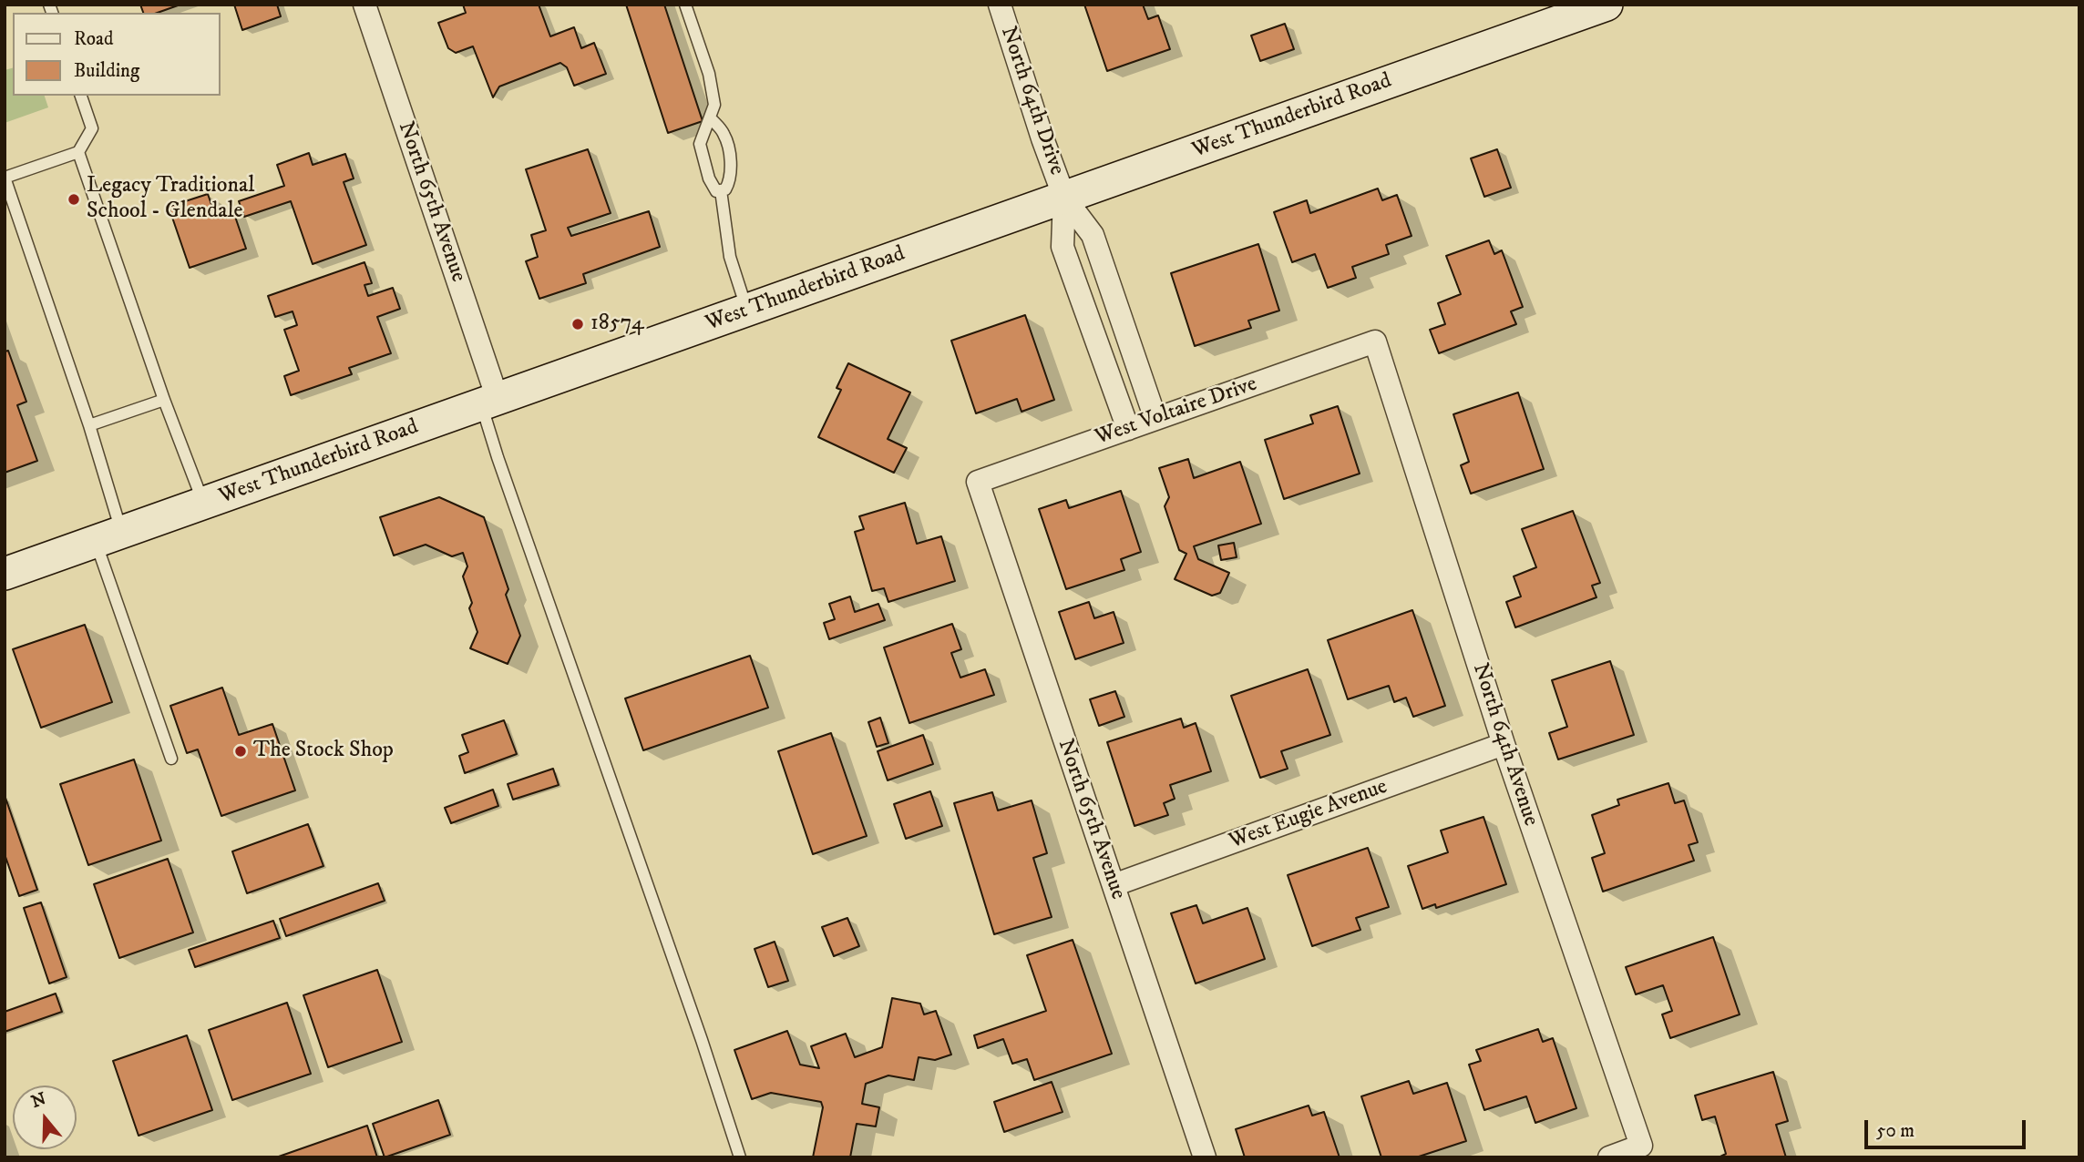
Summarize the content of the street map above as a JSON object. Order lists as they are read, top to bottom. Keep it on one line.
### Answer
{"streets":{"main road":["West Thunderbird Road"],"street":["North 64th Drive","North 65th Avenue","West Voltaire Drive","North 64th Avenue","West Eugie Avenue"]},"crossings":[["North 64th Drive","West Thunderbird Road"],["North 64th Drive","West Voltaire Drive"],["West Thunderbird Road","North 65th Avenue"],["North 65th Avenue","West Voltaire Drive"],["North 65th Avenue","West Eugie Avenue"],["West Voltaire Drive","North 64th Avenue"],["North 64th Avenue","West Eugie Avenue"]],"places":["Legacy Traditional School - Glendale","18574","The Stock Shop"],"legend":["Road","Building"],"scale_bar":"50 m","north":"top"}
